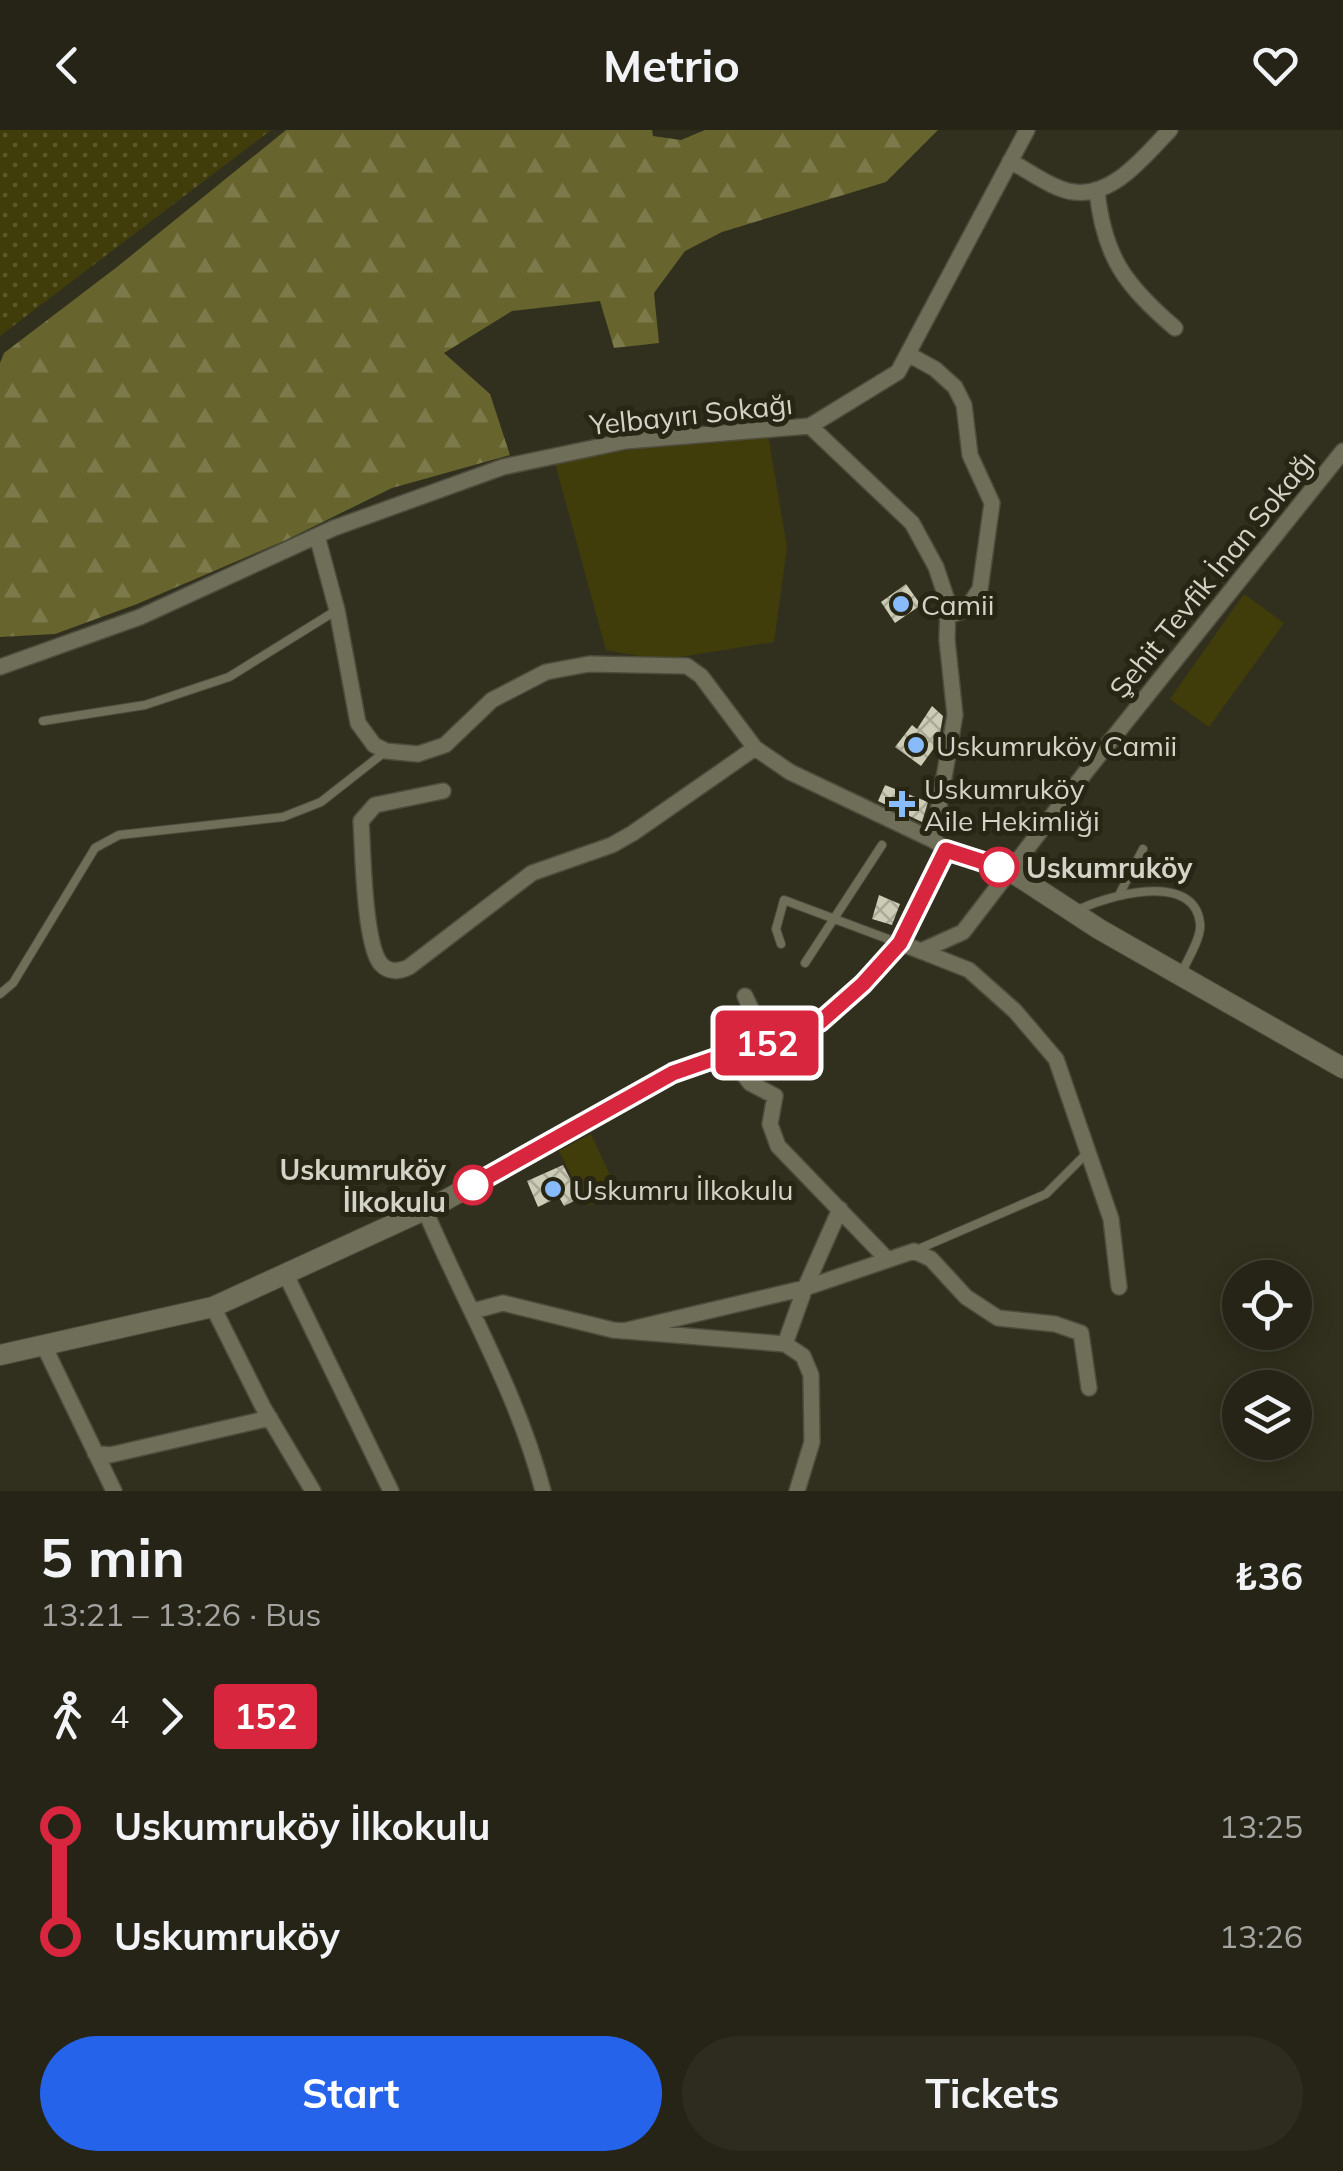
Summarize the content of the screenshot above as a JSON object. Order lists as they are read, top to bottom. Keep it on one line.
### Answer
{"streets":{"street":["Yelbayırı Sokağı","Şehit Tevfik İnan Sokağı"]},"places":{"other":["Camii","Uskumruköy Camii","Uskumruköy","Uskumruköy İlkokulu","Uskumru İlkokulu"],"health":["Uskumruköy Aile Hekimliği"]},"lines":["bus line 152"],"page":{"header":"Metrio","on_map":"152","heading":["5 min","13:21 – 13:26 · Bus","₺36"],"legs":["4","152"],"list":[{"name":"Uskumruköy İlkokulu","value":"13:25"},{"name":"Uskumruköy","value":"13:26"}],"buttons":["Start","Tickets"]}}
